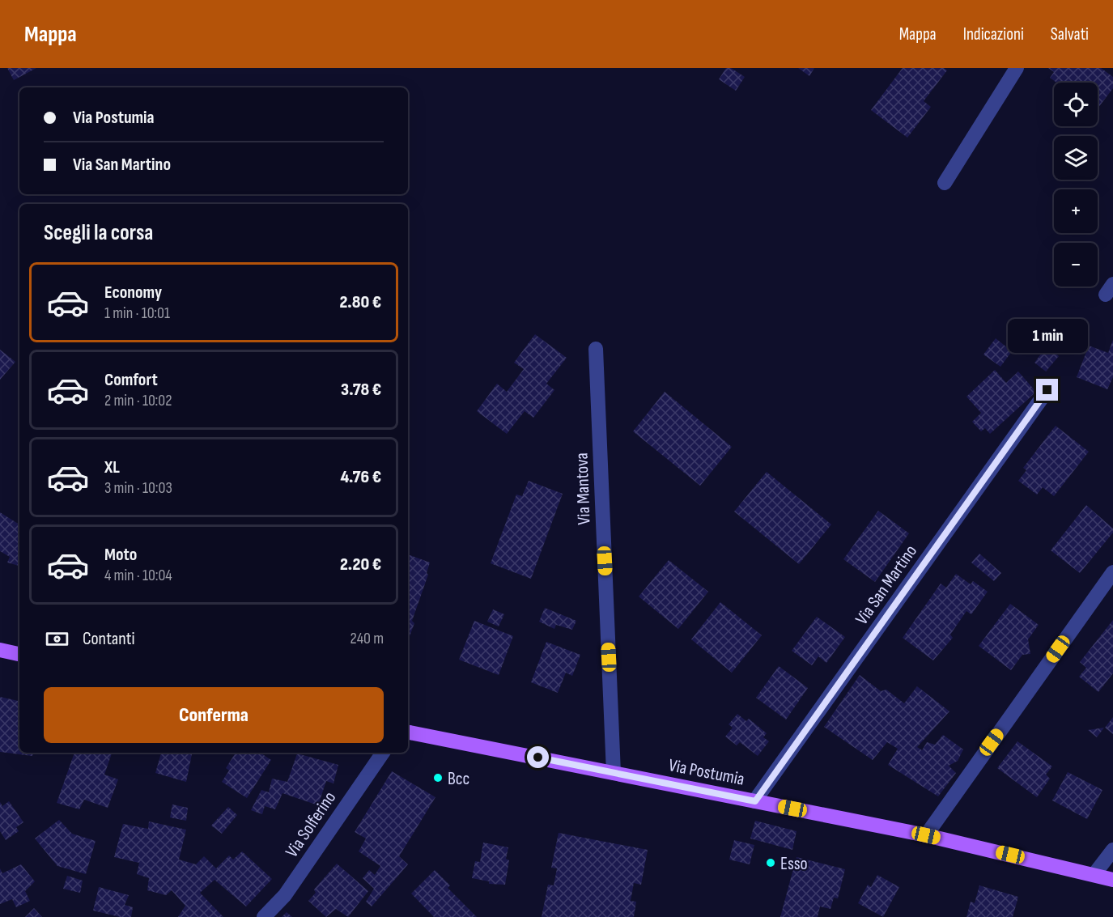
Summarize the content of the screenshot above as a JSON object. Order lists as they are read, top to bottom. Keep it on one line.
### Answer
{"streets":{"main road":["Via Postumia"],"street":["Via Mantova","Via San Martino","Via Solferino"]},"crossings":[["Via Mantova","Via Postumia"],["Via San Martino","Via Postumia"]],"places":["Bcc","Esso"],"page":{"header":"Mappa","nav":["Mappa","Indicazioni","Salvati"],"map_buttons":["+","−"],"banner":["Via Postumia","Via San Martino"],"heading":"Scegli la corsa","list":[{"name":"Economy","note":"1 min · 10:01","value":"2.80 €"},{"name":"Comfort","note":"2 min · 10:02","value":"3.78 €"},{"name":"XL","note":"3 min · 10:03","value":"4.76 €"},{"name":"Moto","note":"4 min · 10:04","value":"2.20 €"}],"bubble":"1 min","pay":["Contanti","240 m"],"buttons":"Conferma"}}
